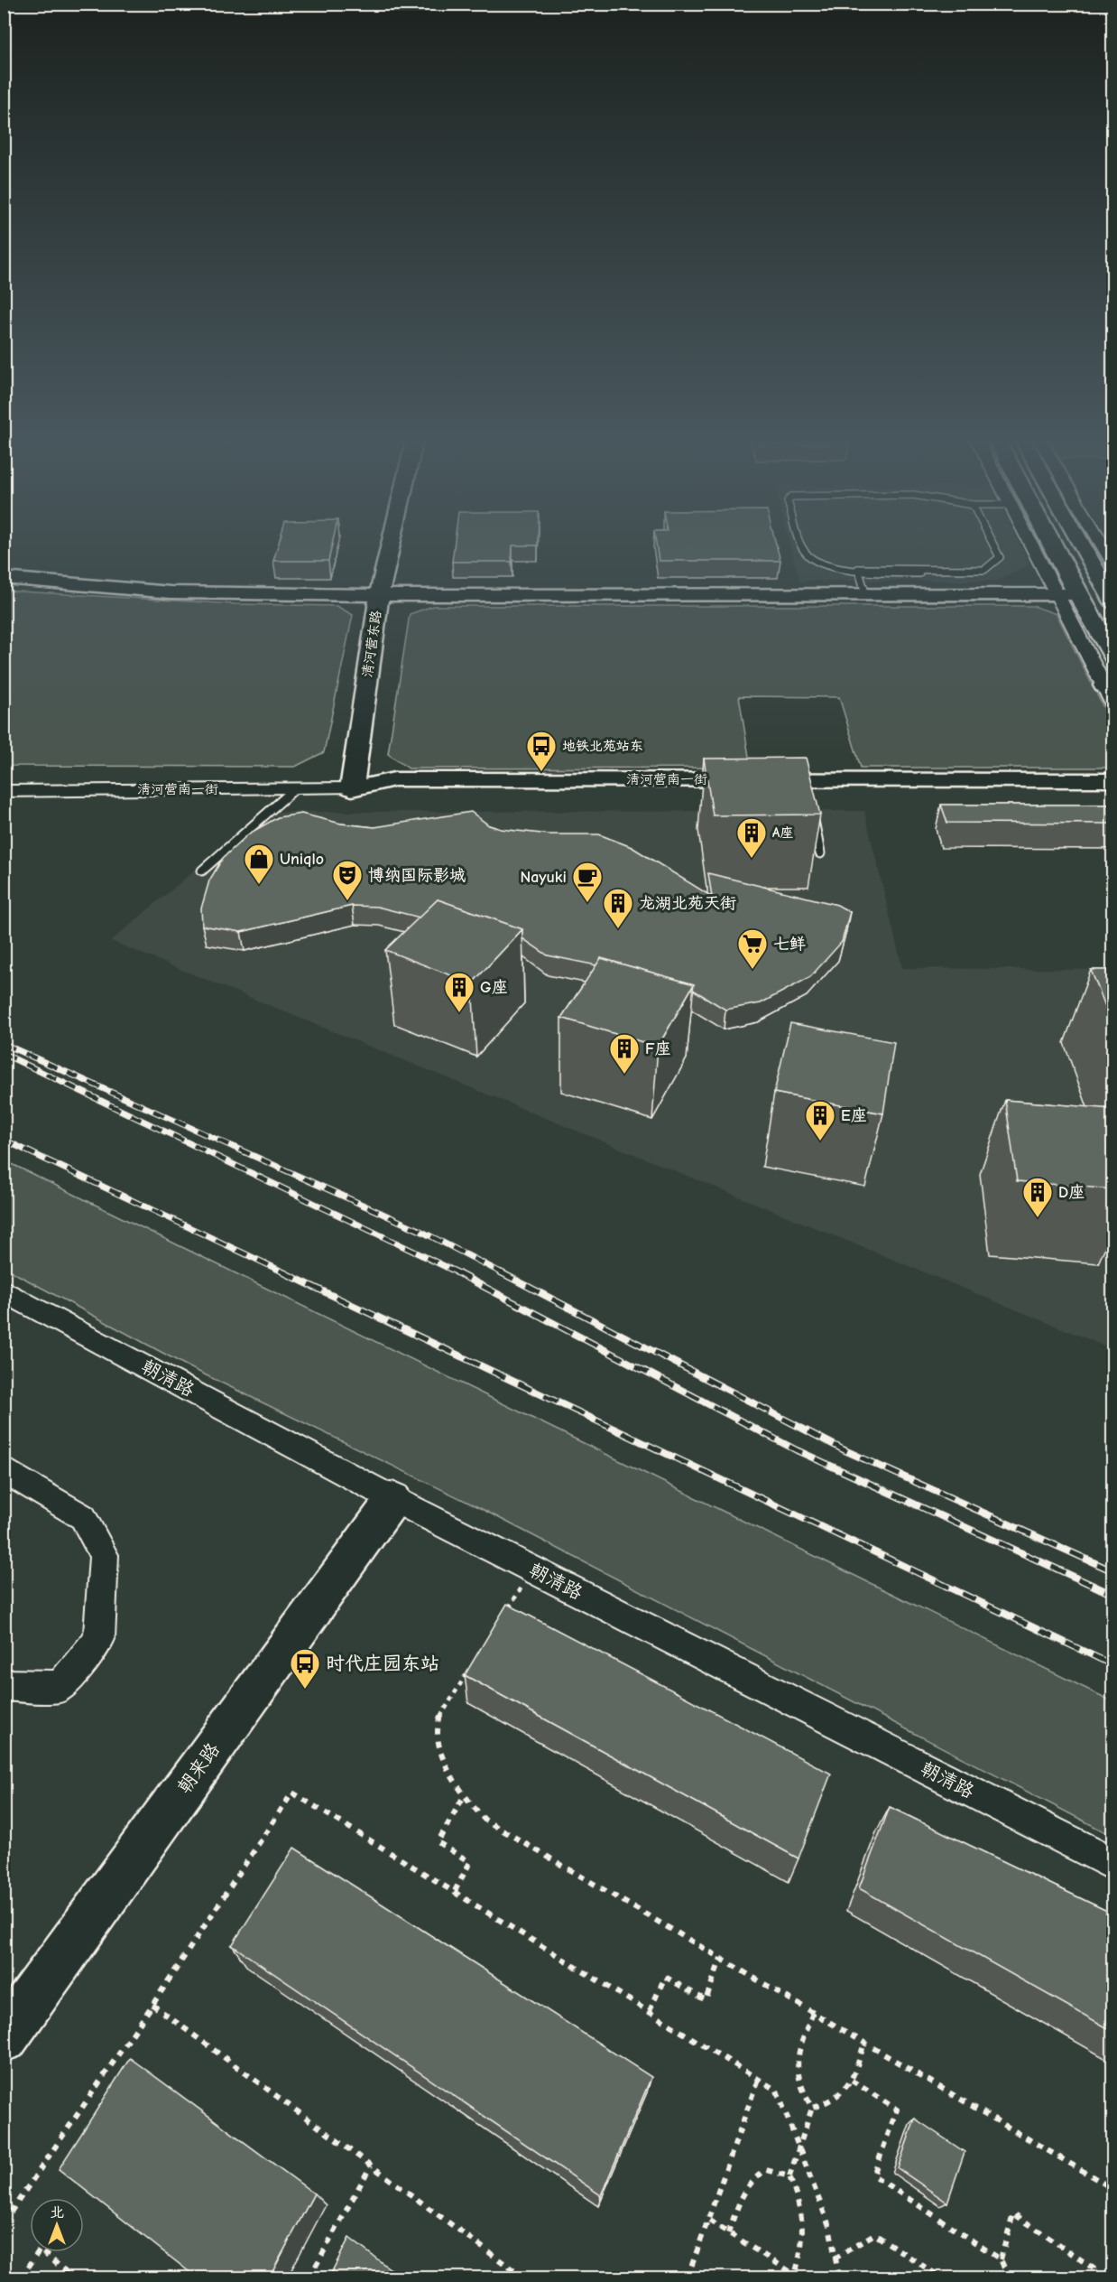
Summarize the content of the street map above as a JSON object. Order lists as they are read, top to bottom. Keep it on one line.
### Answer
{"streets":{"street":["清河营东路","清河营南一街","朝清路","朝来路"]},"crossings":[["清河营东路","清河营南一街"],["朝清路","朝来路"]],"places":{"bus stop":["地铁北苑站东","时代庄园东站"],"building":["A座","龙湖北苑天街","G座","F座","E座","D座"],"shop":["Uniqlo"],"theatre":["博纳国际影城"],"cafe":["Nayuki"],"supermarket":["七鲜"]},"north":"top"}
